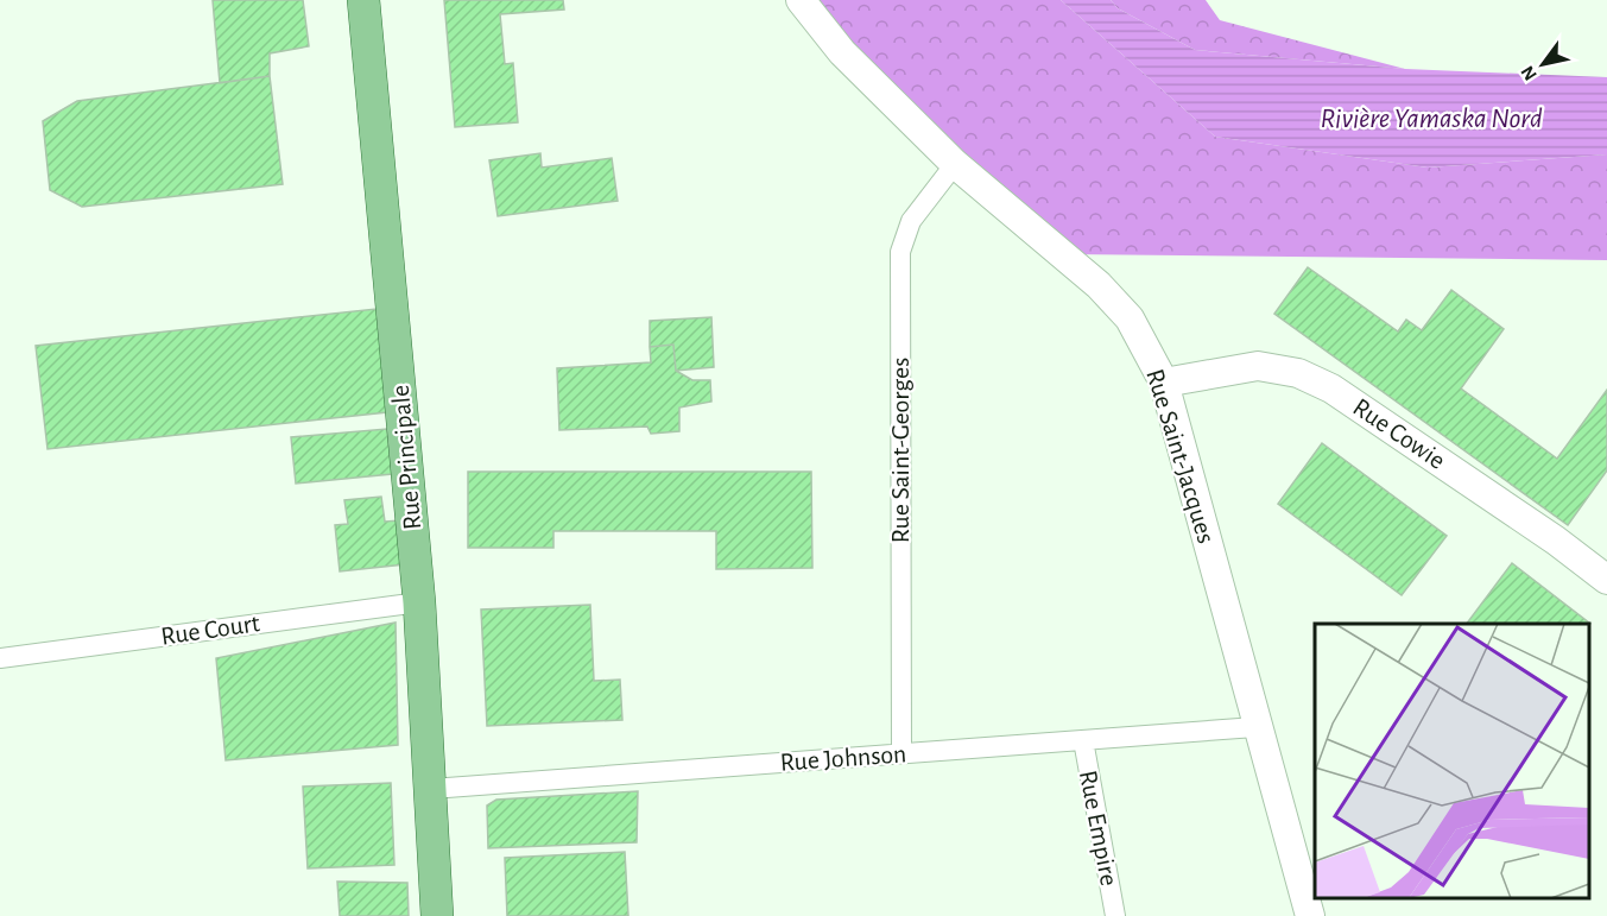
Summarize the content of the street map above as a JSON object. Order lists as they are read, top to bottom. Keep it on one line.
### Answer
{"streets":{"main road":["Rue Cowie","Rue Saint-Jacques","Rue Principale"],"street":["Rue Saint-Georges","Rue Court","Rue Johnson","Rue Empire"]},"crossings":[["Rue Cowie","Rue Saint-Jacques"],["Rue Saint-Georges","Rue Saint-Jacques"],["Rue Saint-Georges","Rue Johnson"],["Rue Saint-Jacques","Rue Johnson"],["Rue Principale","Rue Court"],["Rue Principale","Rue Johnson"],["Rue Johnson","Rue Empire"]],"water":["Rivière Yamaska Nord"],"north":"bottom left"}
